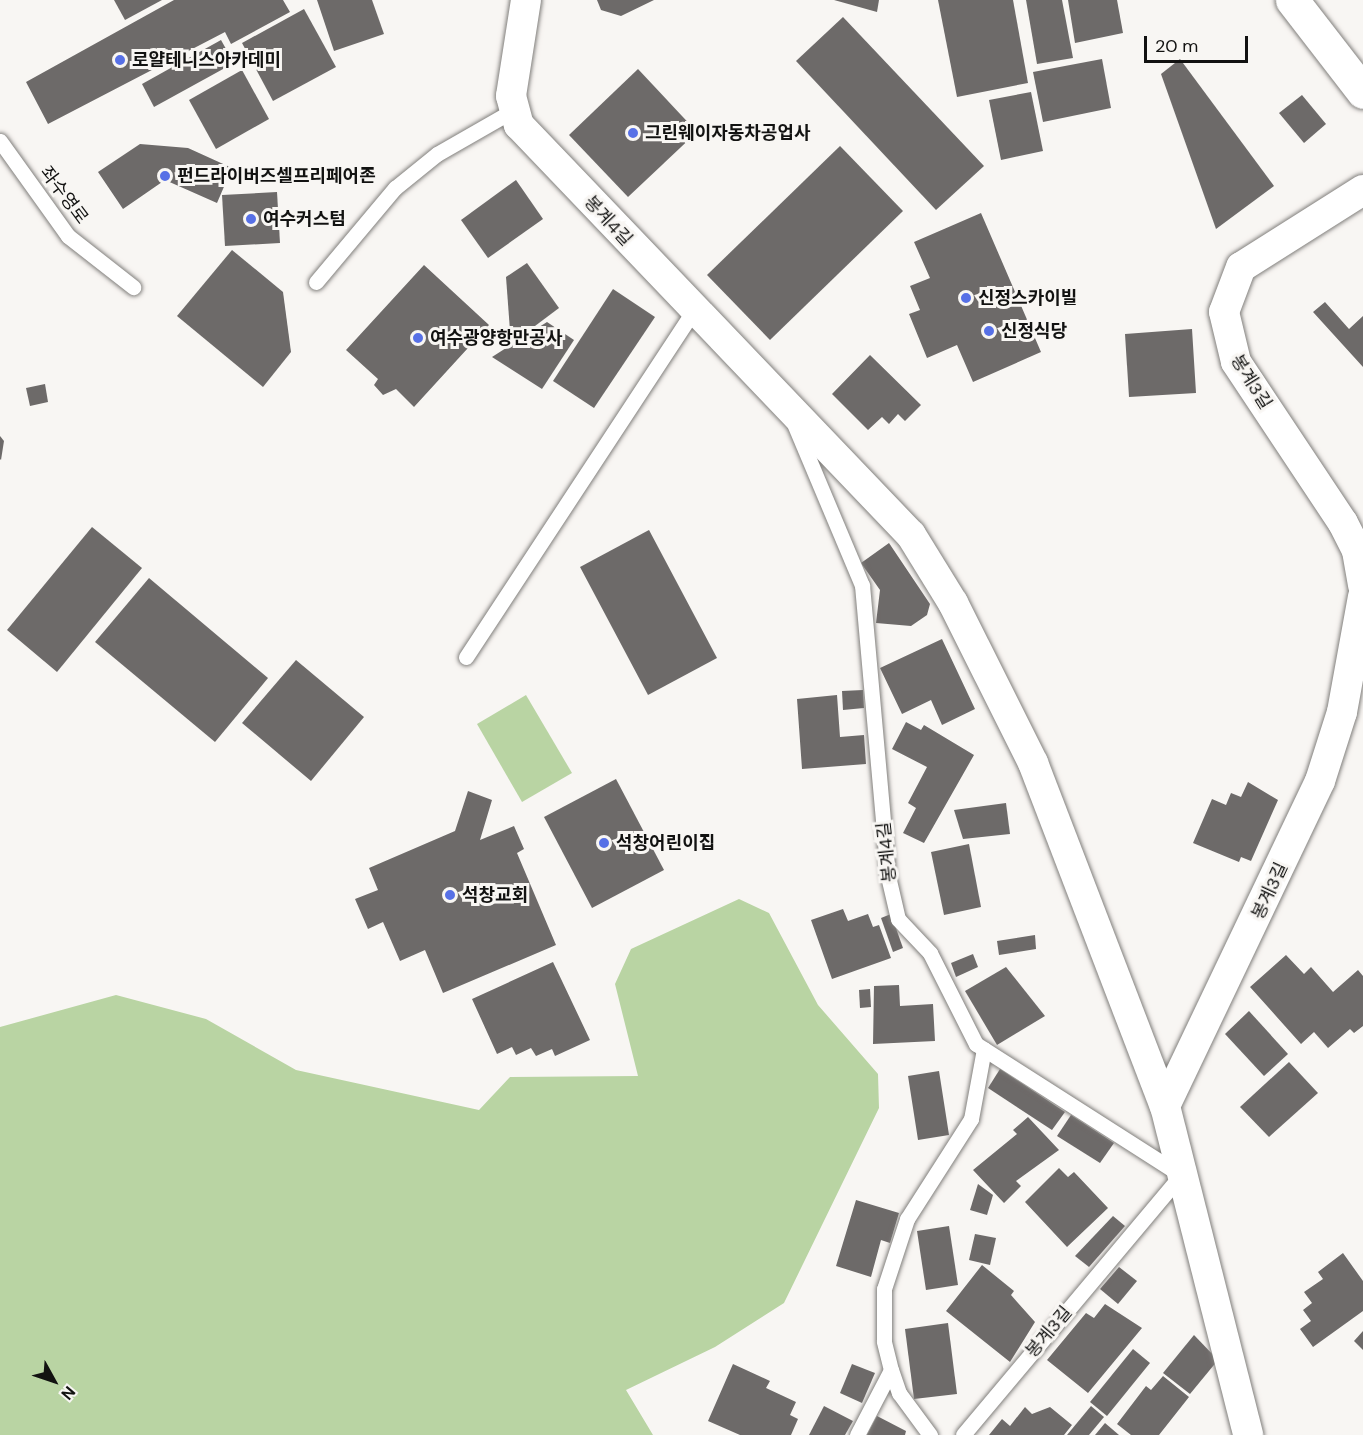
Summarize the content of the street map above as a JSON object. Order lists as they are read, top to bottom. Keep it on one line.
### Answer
{"streets":{"street":["봉계4길","봉계3길"],"lane":["좌수영로"]},"crossings":[["봉계4길","봉계3길"]],"places":["로얄테니스아카데미","그린웨이자동차공업사","펀드라이버즈셀프리페어존","여수커스텀","신정스카이빌","신정식당","여수광양항만공사","석창어린이집","석창교회"],"scale_bar":"20 m","north":"bottom right"}
